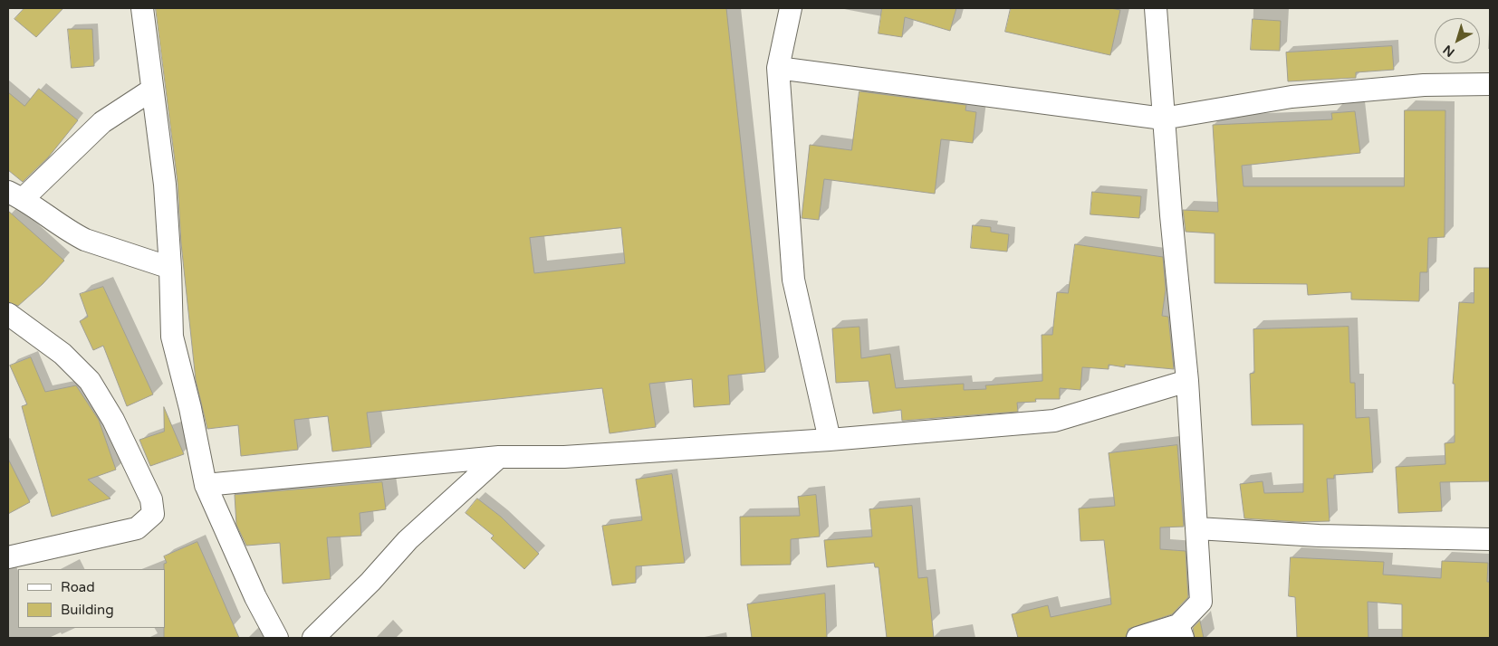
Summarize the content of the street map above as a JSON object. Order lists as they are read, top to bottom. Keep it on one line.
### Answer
{"legend":["Road","Building"],"north":"bottom left"}
